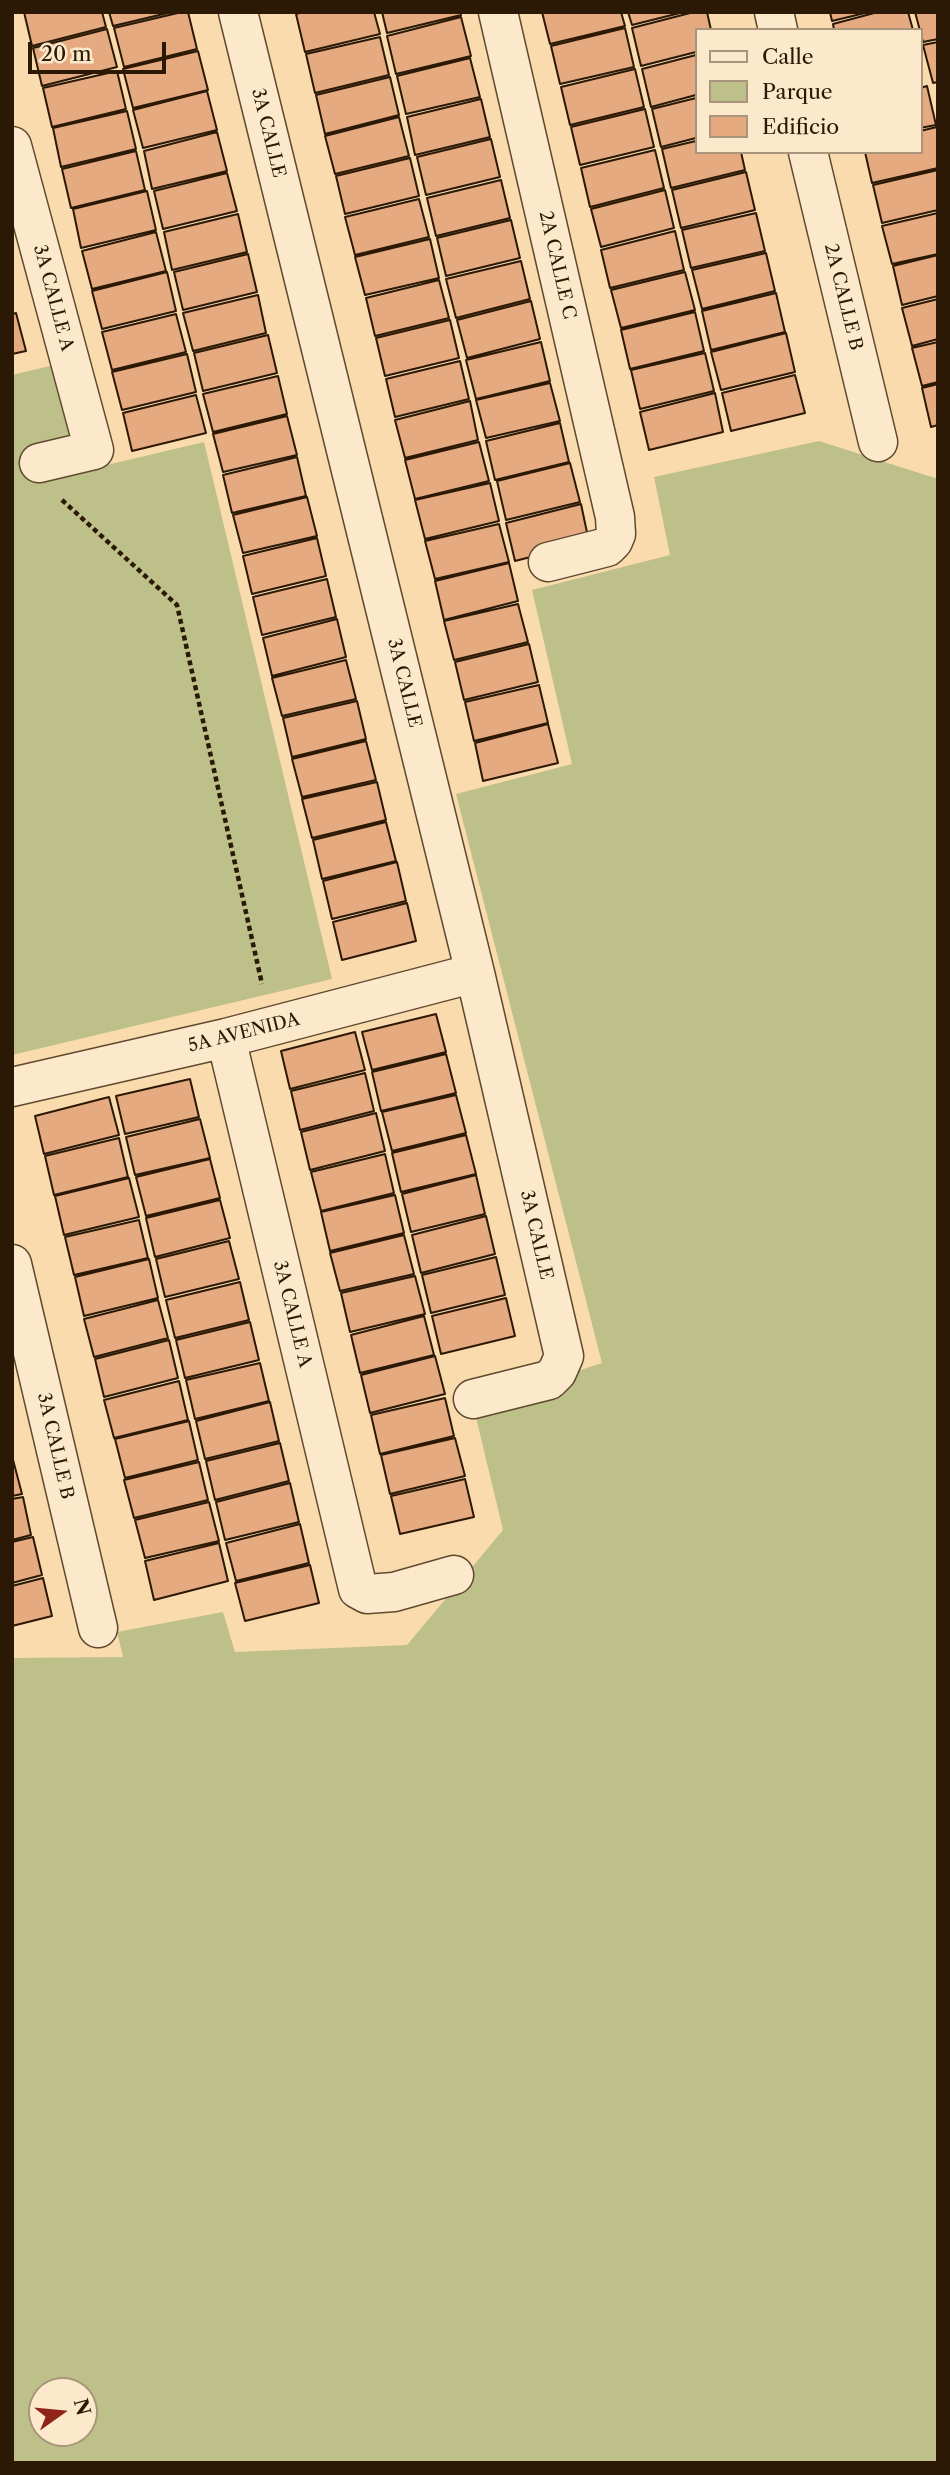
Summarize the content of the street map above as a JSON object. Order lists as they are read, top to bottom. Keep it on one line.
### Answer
{"streets":{"street":["3A CALLE","2A CALLE C","2A CALLE B","3A CALLE A","5A AVENIDA","3A CALLE B"]},"crossings":[["3A CALLE","5A AVENIDA"],["3A CALLE A","5A AVENIDA"]],"legend":["Calle","Parque","Edificio"],"scale_bar":"20 m","north":"right"}
